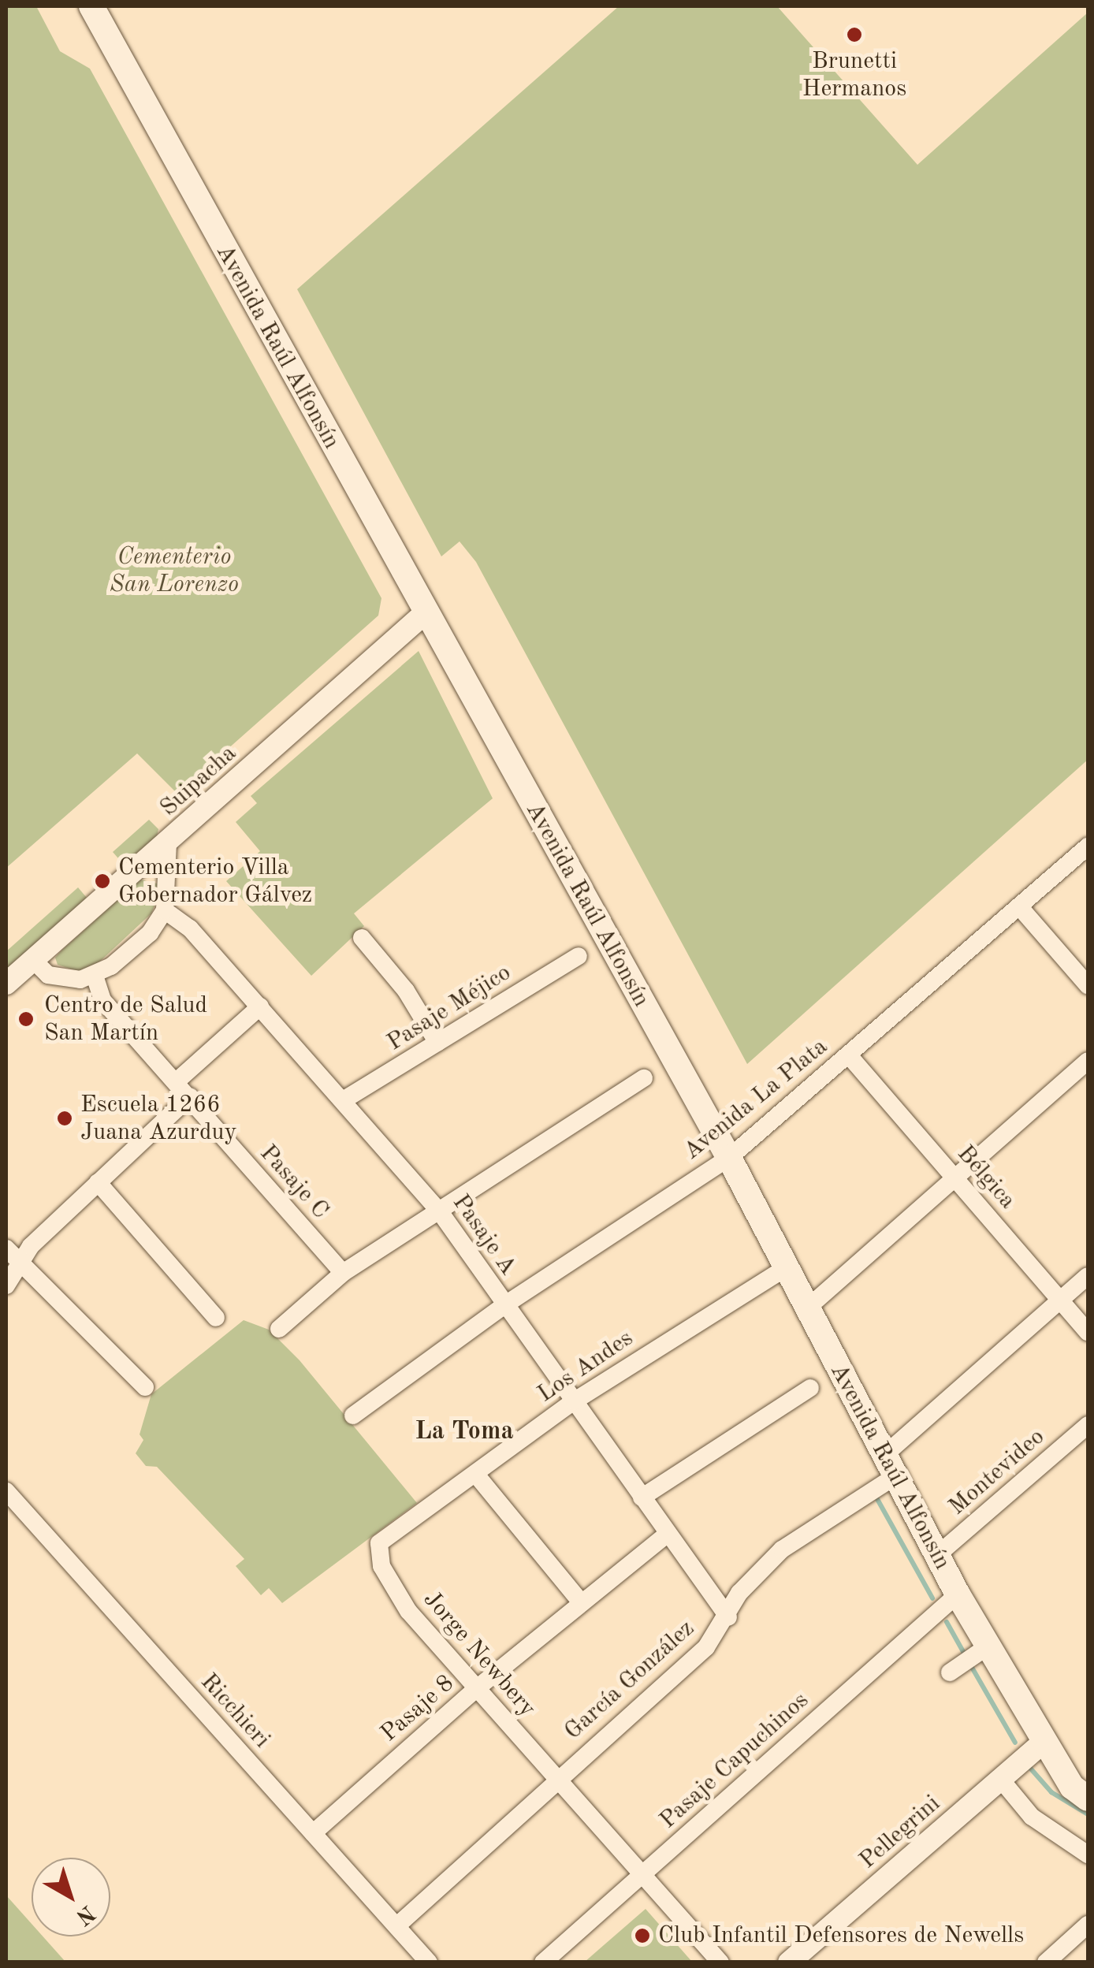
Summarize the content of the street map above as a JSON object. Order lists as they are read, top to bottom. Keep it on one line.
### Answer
{"streets":{"main road":["Avenida Raúl Alfonsín"],"street":["Suipacha","Pasaje Méjico","Avenida La Plata","Bélgica","Pasaje C","Pasaje A","Los Andes","Montevideo","Jorge Newbery","García González","Pasaje 8","Ricchieri","Pasaje Capuchinos","Pellegrini"]},"crossings":[["Avenida Raúl Alfonsín","Suipacha"],["Avenida Raúl Alfonsín","Avenida La Plata"],["Avenida Raúl Alfonsín","Los Andes"],["Avenida Raúl Alfonsín","Montevideo"],["Avenida Raúl Alfonsín","García González"],["Avenida Raúl Alfonsín","Pasaje Capuchinos"],["Avenida Raúl Alfonsín","Pellegrini"],["Pasaje Méjico","Pasaje A"],["Avenida La Plata","Bélgica"],["Avenida La Plata","Pasaje A"],["Bélgica","García González"],["Pasaje A","Los Andes"],["Pasaje A","García González"],["Pasaje A","Pasaje 8"],["Los Andes","Jorge Newbery"],["Jorge Newbery","García González"],["Jorge Newbery","Pasaje 8"],["Jorge Newbery","Pasaje Capuchinos"],["García González","Ricchieri"],["Pasaje 8","Ricchieri"]],"districts":["La Toma"],"parks":["Cementerio San Lorenzo"],"places":["Brunetti Hermanos","Cementerio Villa Gobernador Gálvez","Centro de Salud San Martín","Escuela 1266 Juana Azurduy","Club Infantil Defensores de Newells"],"north":"bottom right"}
